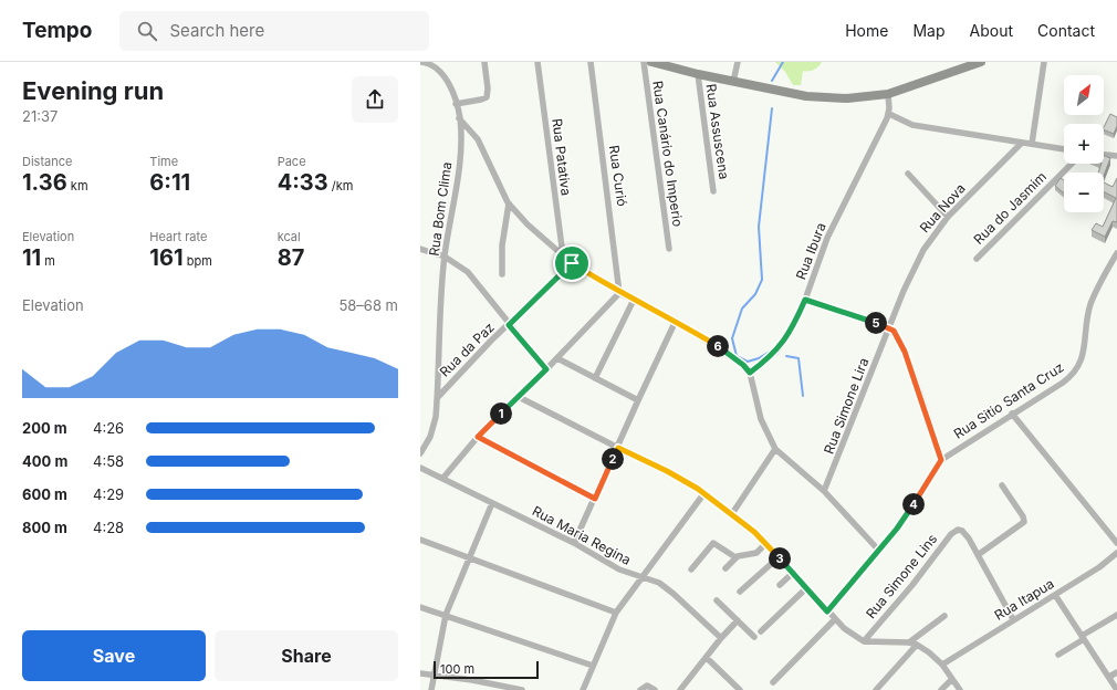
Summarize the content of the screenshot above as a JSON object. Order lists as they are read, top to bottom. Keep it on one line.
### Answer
{"streets":{"street":["Rua Assuscena","Rua Canário do Imperio","Rua Patativa","Rua Curió","Rua Nova","Rua do Jasmim","Rua Bom Clima","Rua Ibura","Rua da Paz","Rua Sitio Santa Cruz","Rua Simone Lira","Rua Maria Regina","Rua Simone Lins","Rua Itapua"]},"crossings":[["Rua Nova","Rua Simone Lira"],["Rua Bom Clima","Rua da Paz"]],"scale_bar":"100 m","north":"top right","page":{"header":"Tempo","search":"Search here","nav":["Home","Map","About","Contact"],"heading":["Evening run","21:37"],"map_buttons":["+","−"],"stats":[["Distance","1.36 km"],["Time","6:11"],["Pace","4:33 /km"],["Elevation","11 m"],["Heart rate","161 bpm"],["kcal","87"]],"chart":["Elevation","58–68 m"],"pins":["5","6","1","2","4","3"],"list":[{"name":"200 m","note":"4:26"},{"name":"400 m","note":"4:58"},{"name":"600 m","note":"4:29"},{"name":"800 m","note":"4:28"}],"buttons":["Save","Share"],"scale":"100 m"}}
